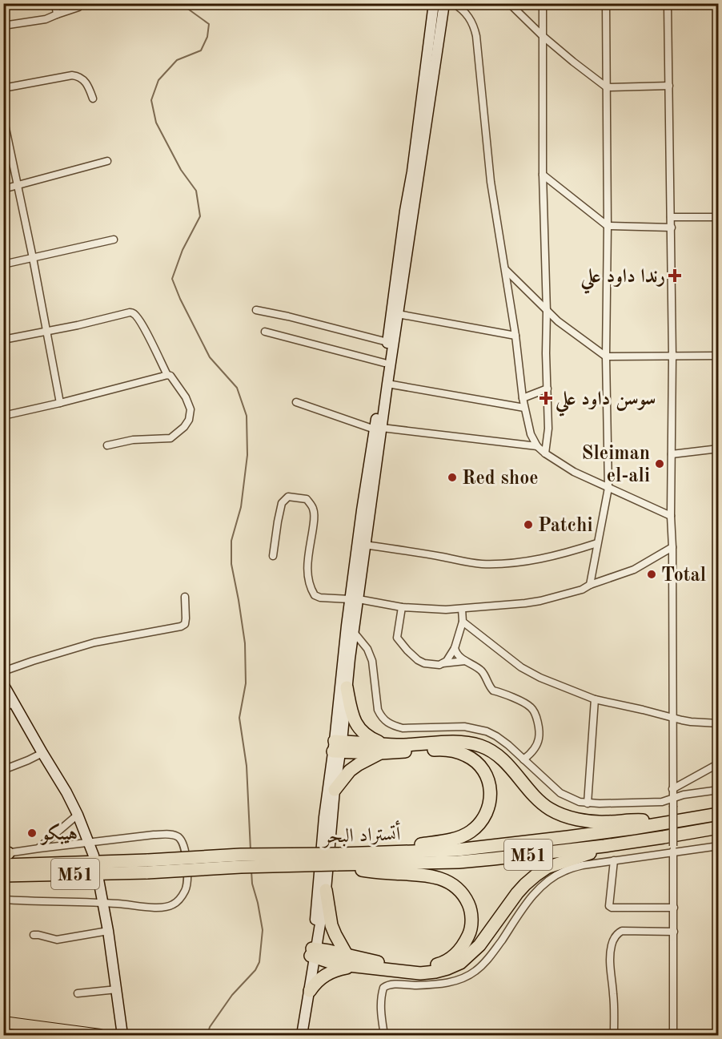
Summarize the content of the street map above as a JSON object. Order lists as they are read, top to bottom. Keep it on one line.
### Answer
{"streets":{"highway":["أتستراد البحر","M51"]},"places":{"health":["رندا داود علي","سوسن داود علي"],"other":["Sleiman el-ali","Red shoe","Patchi","Total","هيبكو"]}}
